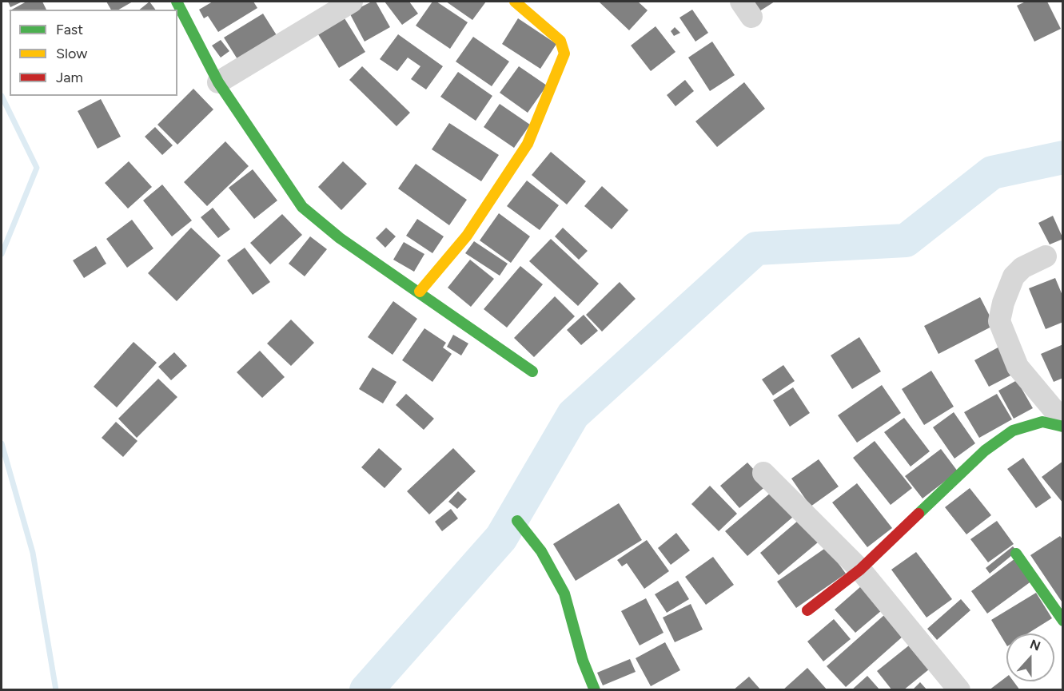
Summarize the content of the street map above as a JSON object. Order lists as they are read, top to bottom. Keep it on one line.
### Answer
{"legend":["Fast","Slow","Jam"],"north":"top"}
